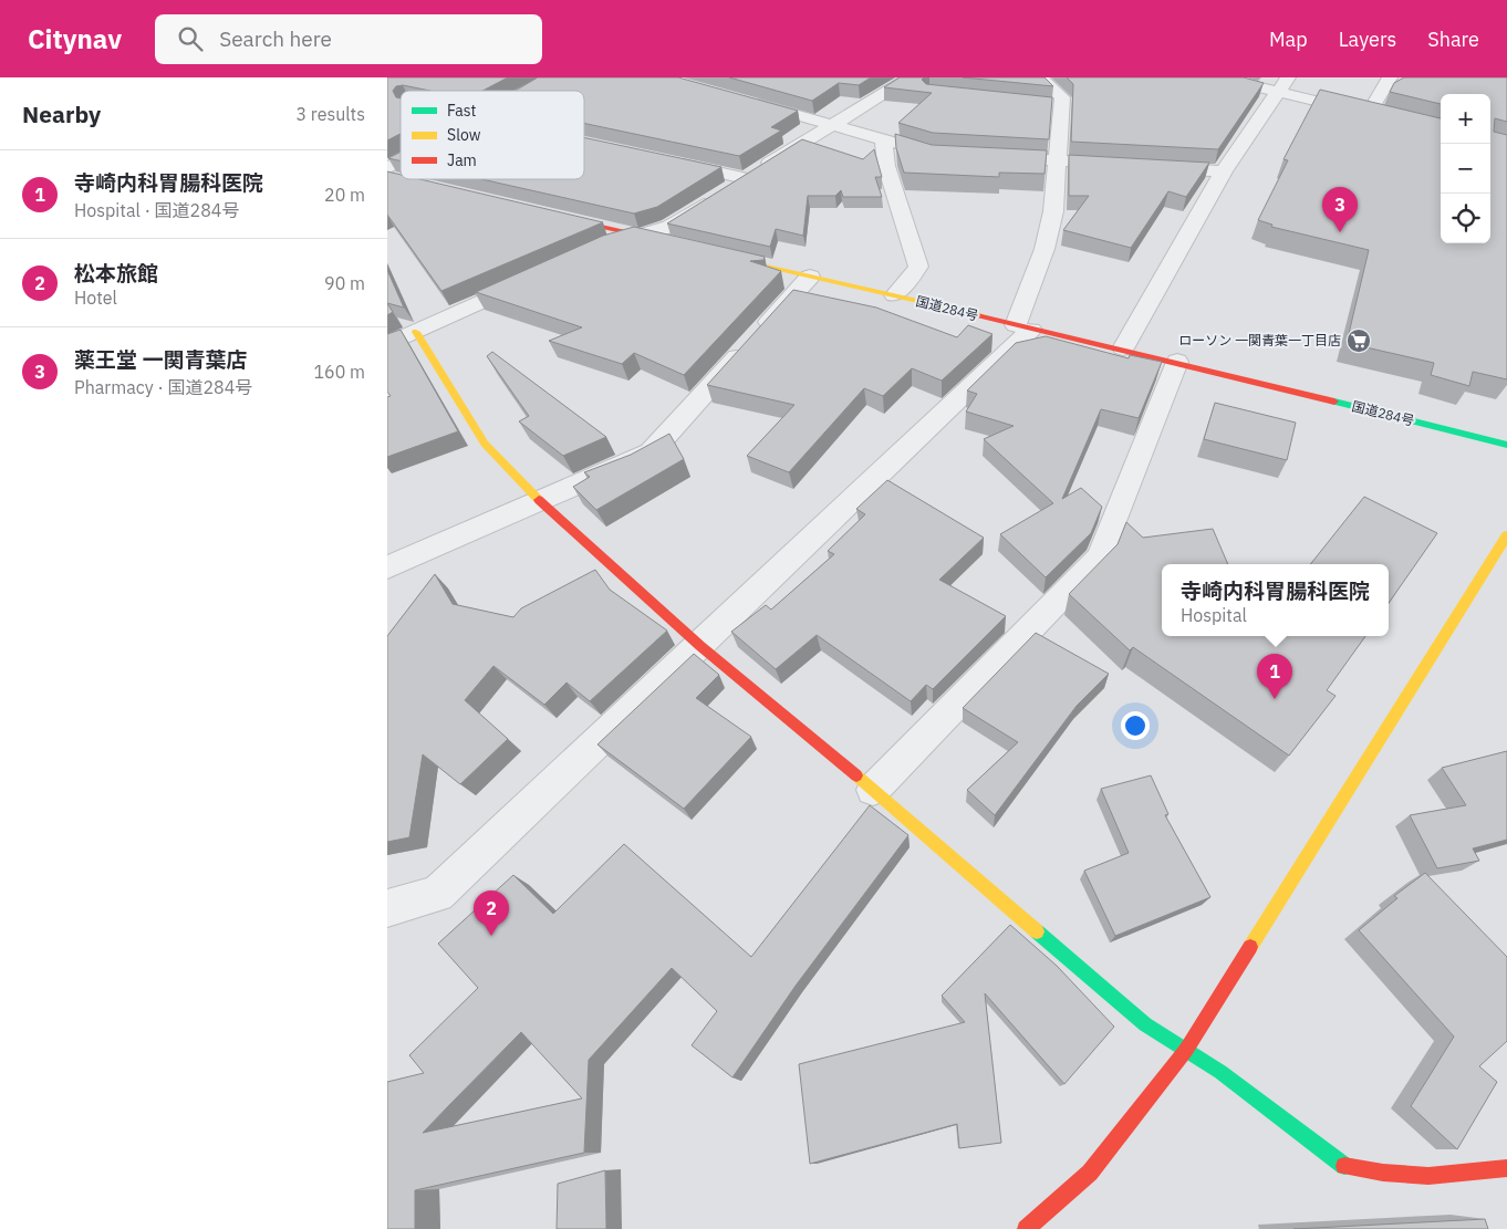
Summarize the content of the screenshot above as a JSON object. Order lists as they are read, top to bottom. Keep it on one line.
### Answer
{"streets":{"main road":["国道284号"]},"places":{"supermarket":["ローソン 一関青葉一丁目店"]},"legend":["Fast","Slow","Jam"],"page":{"header":"Citynav","search":"Search here","nav":["Map","Layers","Share"],"heading":["Nearby","3 results"],"map_buttons":["+","−"],"list":[{"mark":"1","name":"寺崎内科胃腸科医院","note":"Hospital · 国道284号","value":"20 m"},{"mark":"2","name":"松本旅館","note":"Hotel","value":"90 m"},{"mark":"3","name":"薬王堂 一関青葉店","note":"Pharmacy · 国道284号","value":"160 m"}],"pins":["3","1","2"],"popup":["寺崎内科胃腸科医院","Hospital"]}}
